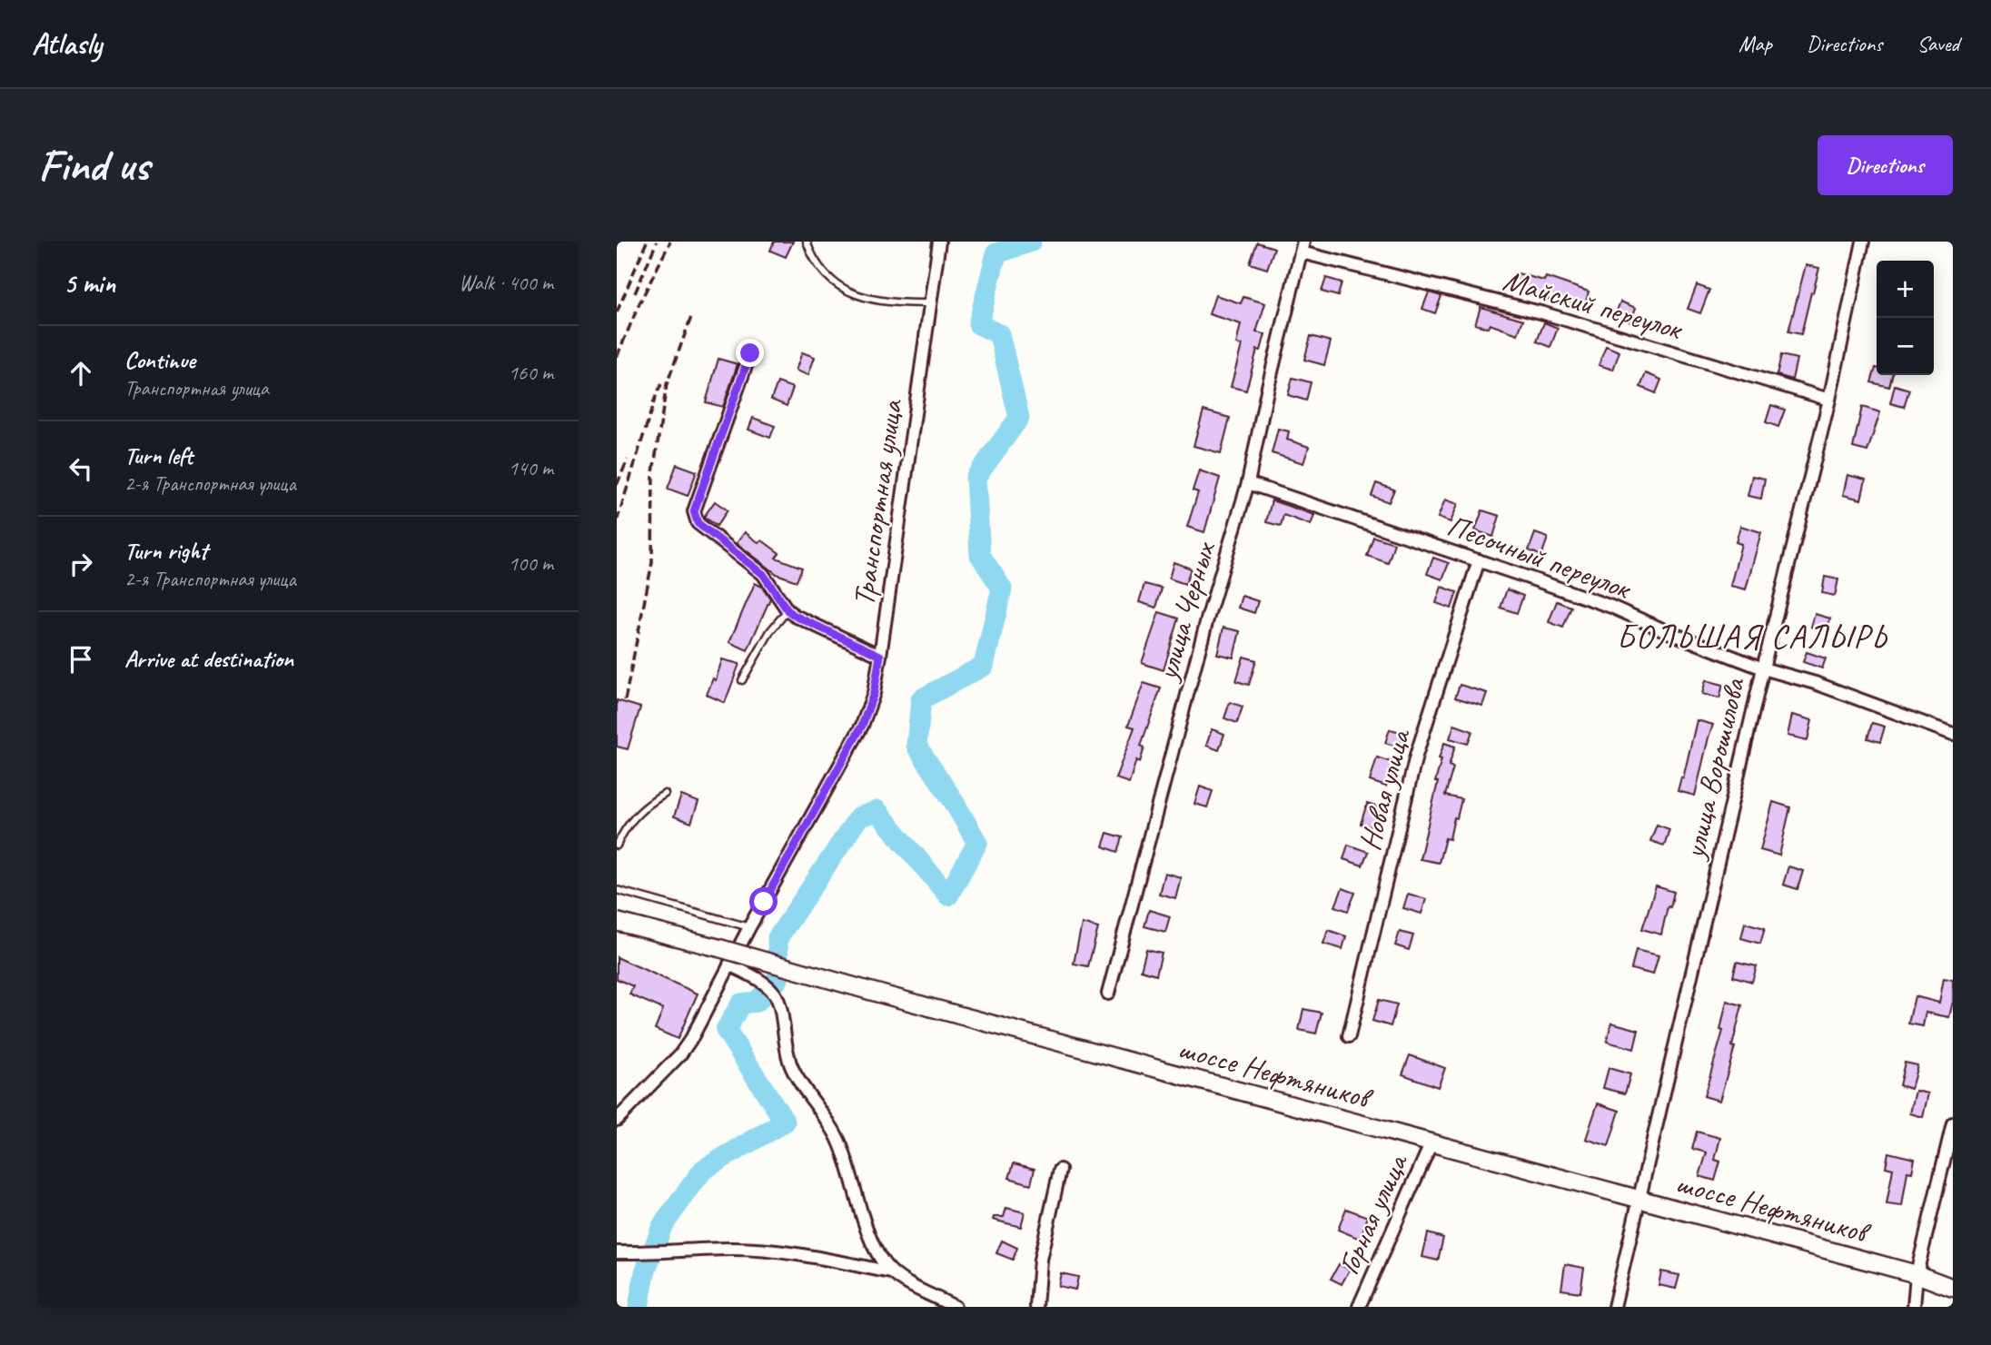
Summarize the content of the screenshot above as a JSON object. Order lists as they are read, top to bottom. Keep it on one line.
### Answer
{"streets":{"main road":["шоссе Нефтяников"],"street":["Майский переулок","Транспортная улица","Песочный переулок","улица Черных","улица Ворошилова","Новая улица","Горная улица"]},"crossings":[["Майский переулок","улица Черных"],["Майский переулок","улица Ворошилова"],["Песочный переулок","улица Черных"],["Песочный переулок","улица Ворошилова"],["Песочный переулок","Новая улица"],["улица Ворошилова","шоссе Нефтяников"],["шоссе Нефтяников","Горная улица"]],"districts":["БОЛЬШАЯ САЛЫРЬ"],"page":{"header":"Atlasly","nav":["Map","Directions","Saved"],"buttons":"Directions","title":"Find us","heading":["5 min","Walk · 400 m"],"map_buttons":["+","−"],"list":[["Continue","Транспортная улица","160 m"],["Turn left","2-я Транспортная улица","140 m"],["Turn right","2-я Транспортная улица","100 m"],"Arrive at destination"]}}
